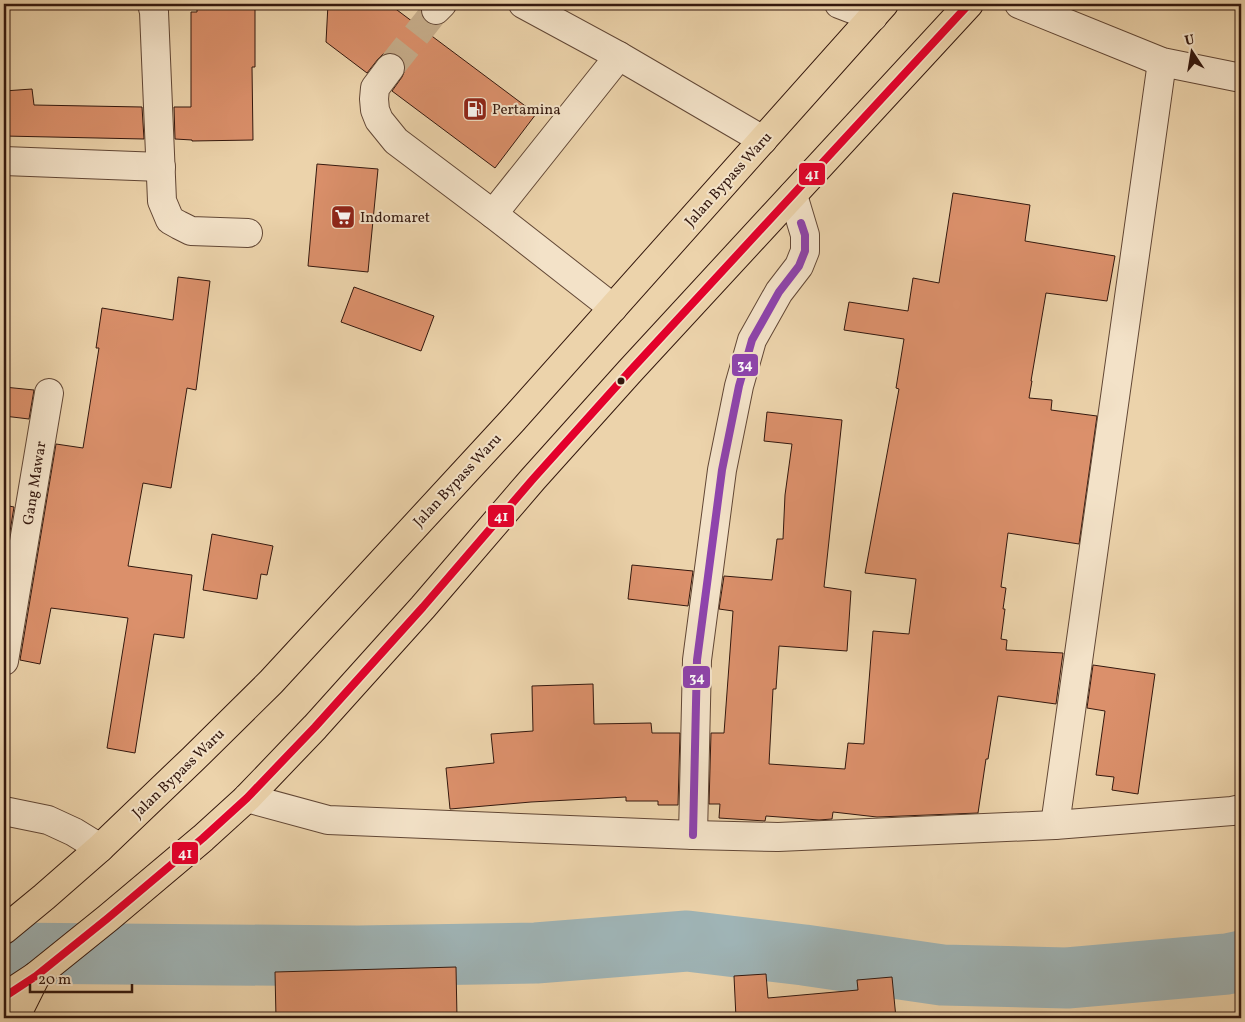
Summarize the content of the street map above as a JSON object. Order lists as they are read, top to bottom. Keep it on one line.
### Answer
{"streets":{"highway":["Jalan Bypass Waru"],"street":["Gang Mawar"]},"places":{"fuel station":["Pertamina"],"supermarket":["Indomaret"]},"lines":["transit line 41","transit line 34"],"scale_bar":"20 m","north":"top"}
